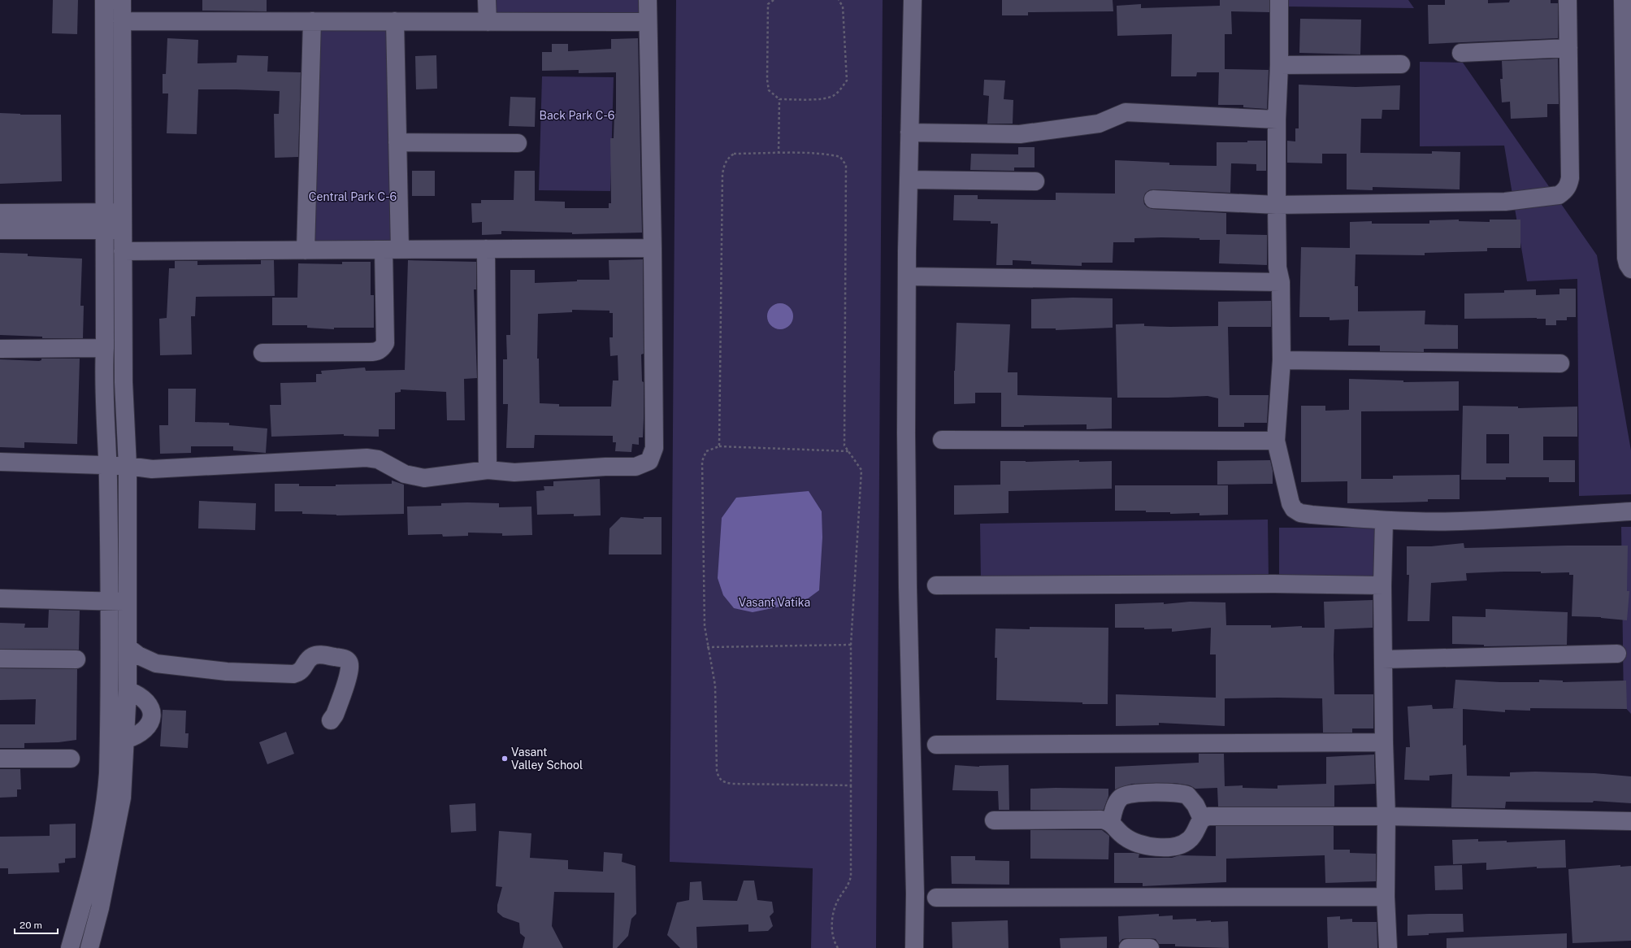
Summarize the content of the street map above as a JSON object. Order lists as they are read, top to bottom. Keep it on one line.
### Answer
{"parks":["Back Park C-6","Central Park C-6","Vasant Vatika"],"places":["Vasant Valley School"],"scale_bar":"20 m"}
